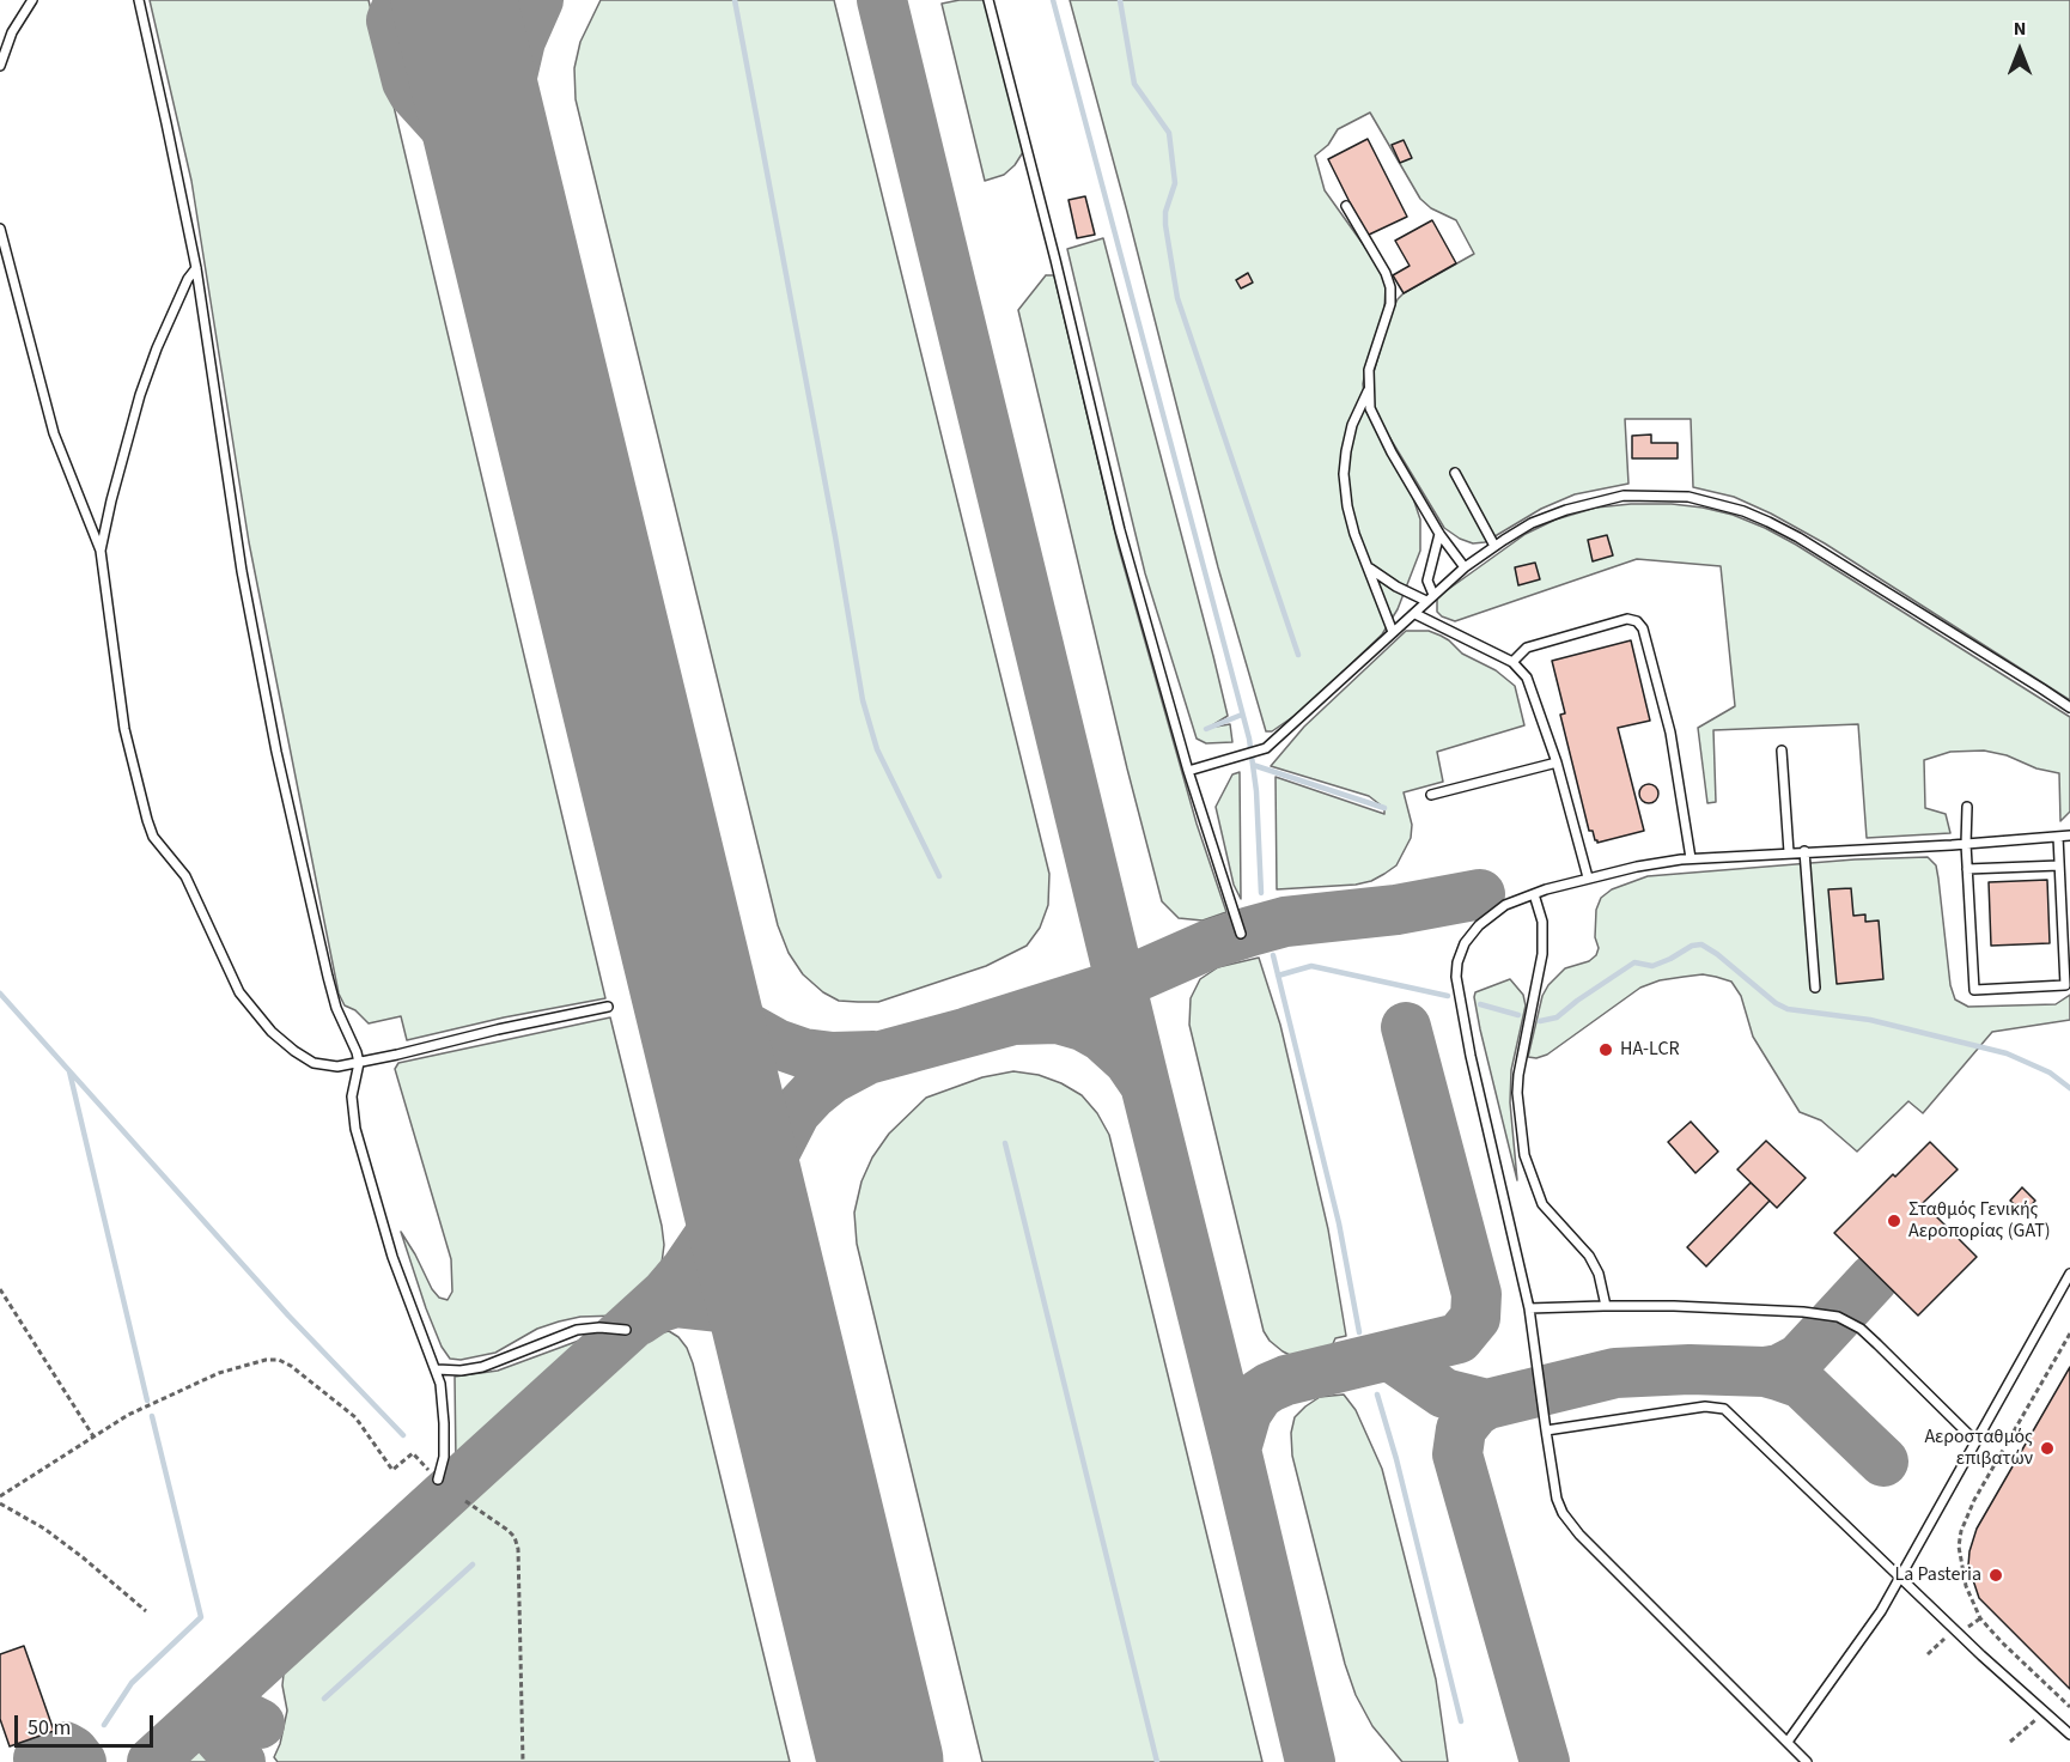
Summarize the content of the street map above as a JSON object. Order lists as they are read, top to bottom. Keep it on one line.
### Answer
{"places":["HA-LCR","Σταθμός Γενικής Αεροπορίας (GAT)","Αεροσταθμός επιβατών","La Pasteria"],"scale_bar":"50 m","north":"top"}
